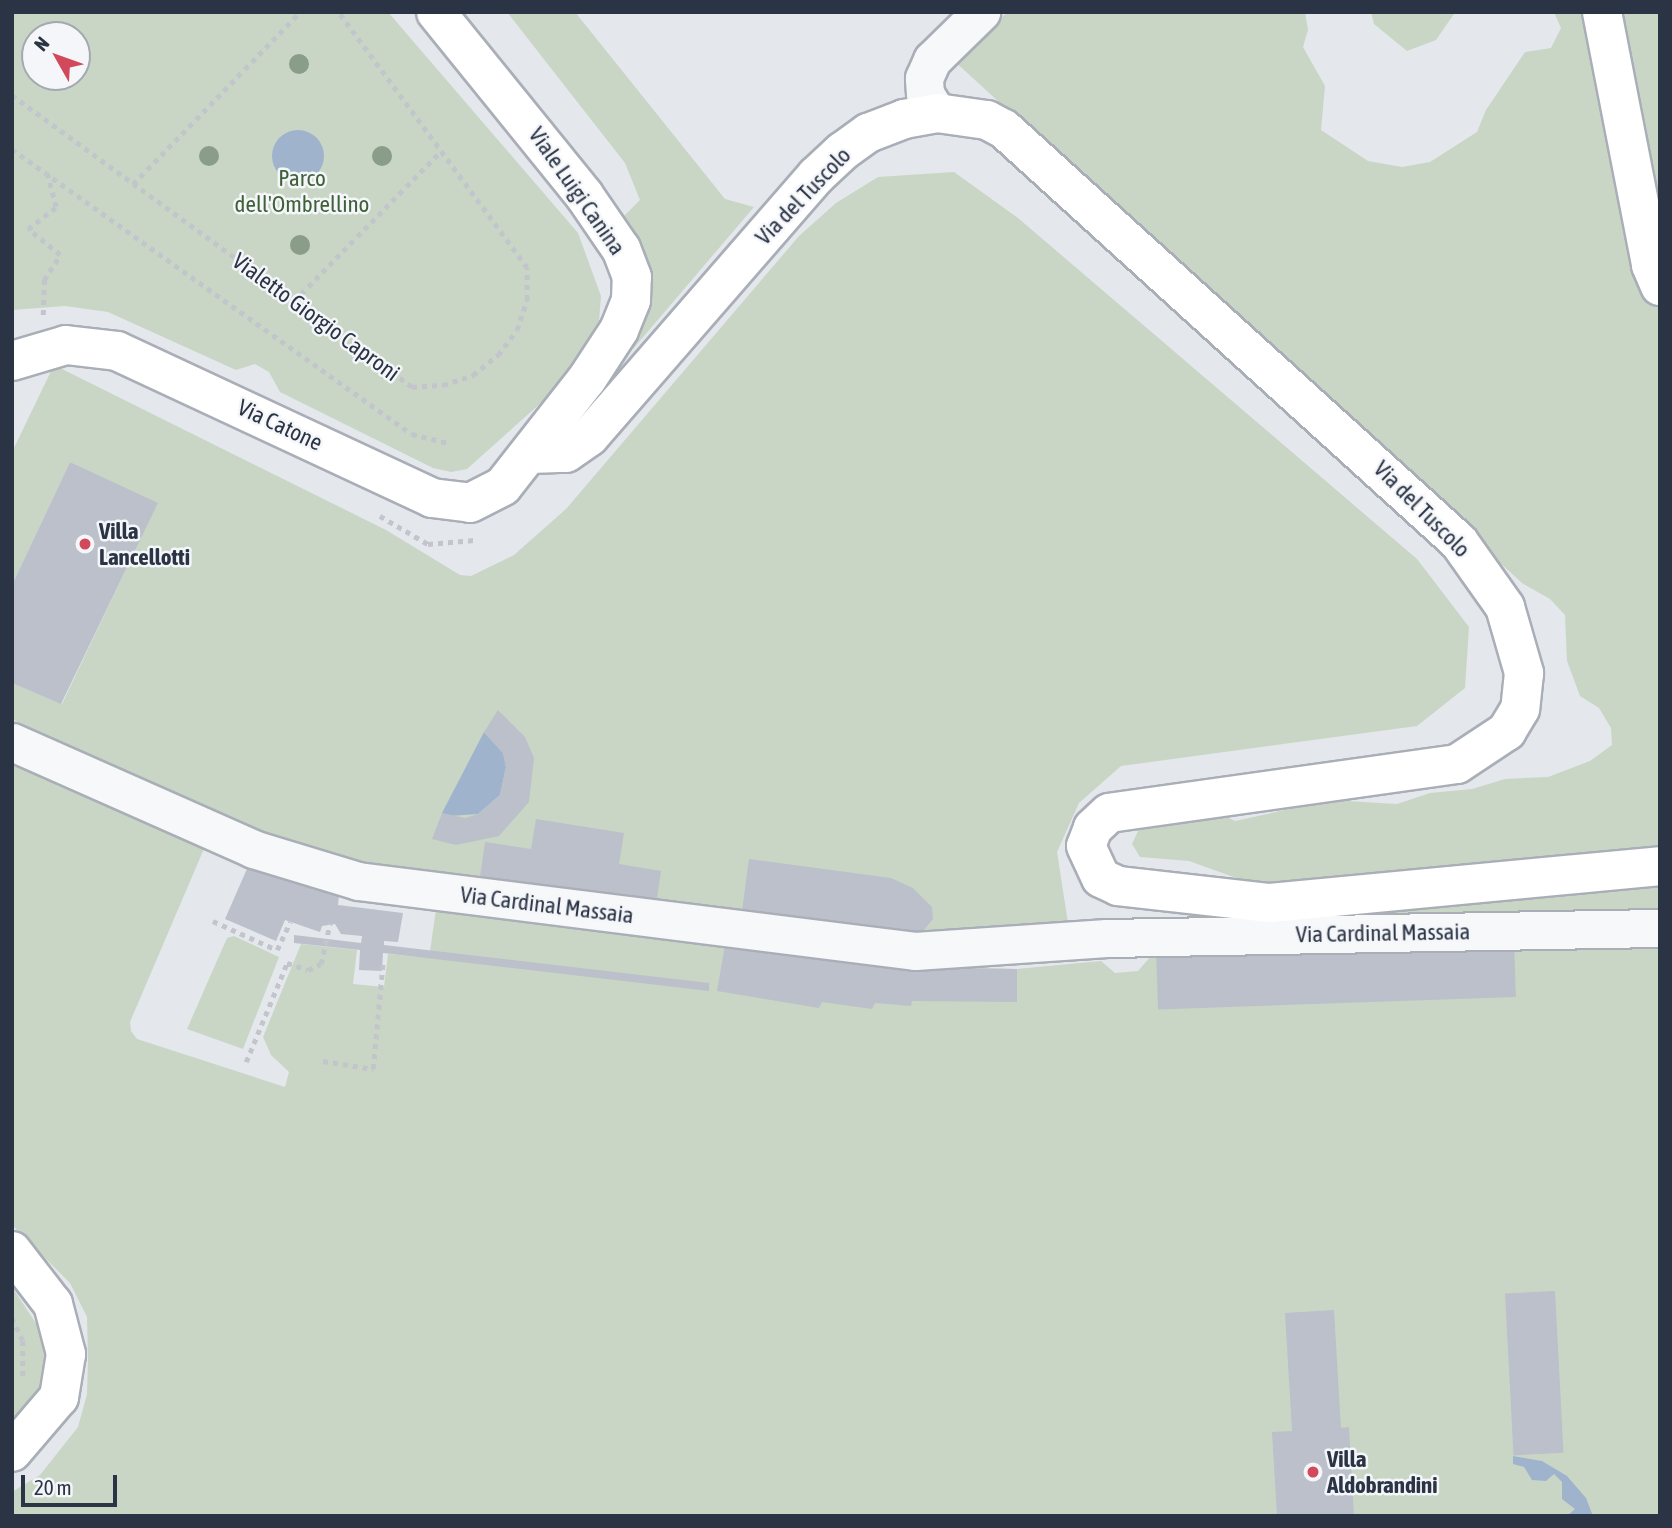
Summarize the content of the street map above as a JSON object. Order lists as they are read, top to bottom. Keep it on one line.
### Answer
{"streets":{"street":["Viale Luigi Canina","Via del Tuscolo","Via Catone","Via Cardinal Massaia"],"path":["Vialetto Giorgio Caproni"]},"crossings":[["Viale Luigi Canina","Via del Tuscolo"],["Viale Luigi Canina","Via Catone"],["Via del Tuscolo","Via Catone"]],"parks":["Parco dell'Ombrellino"],"places":["Villa Lancellotti","Villa Aldobrandini"],"scale_bar":"20 m","north":"top left"}
